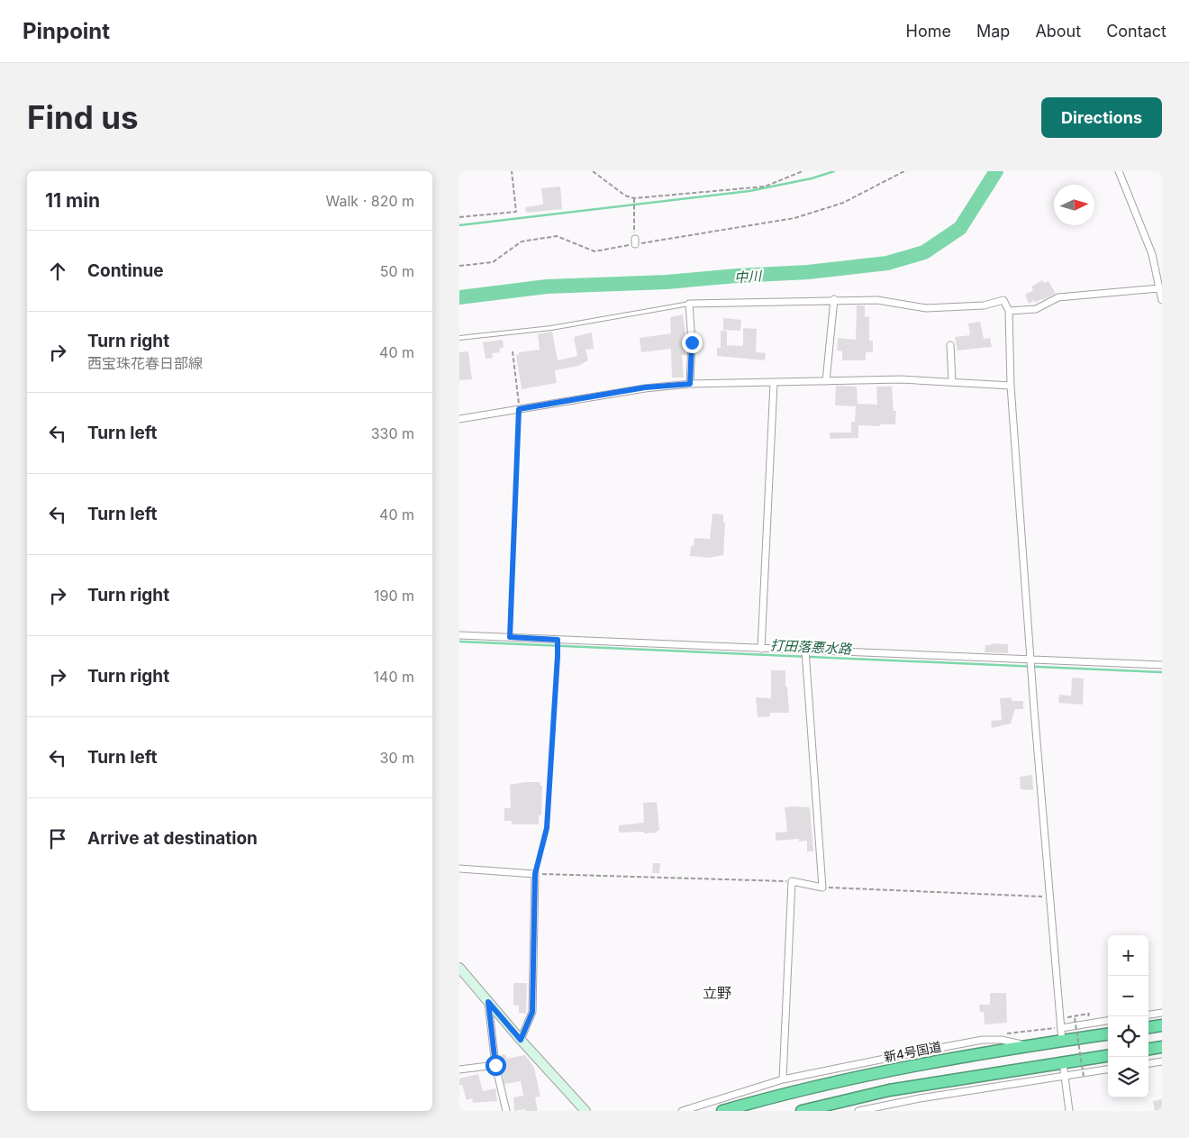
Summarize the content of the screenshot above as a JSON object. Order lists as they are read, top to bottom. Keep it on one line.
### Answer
{"streets":{"highway":["新4号国道"]},"districts":["立野"],"water":["中川","打田落悪水路"],"north":"right","page":{"header":"Pinpoint","nav":["Home","Map","About","Contact"],"buttons":"Directions","title":"Find us","heading":["11 min","Walk · 820 m"],"list":[["Continue","50 m"],["Turn right","西宝珠花春日部線","40 m"],["Turn left","330 m"],["Turn left","40 m"],["Turn right","190 m"],["Turn right","140 m"],["Turn left","30 m"],"Arrive at destination"],"map_buttons":["+","−"]}}
